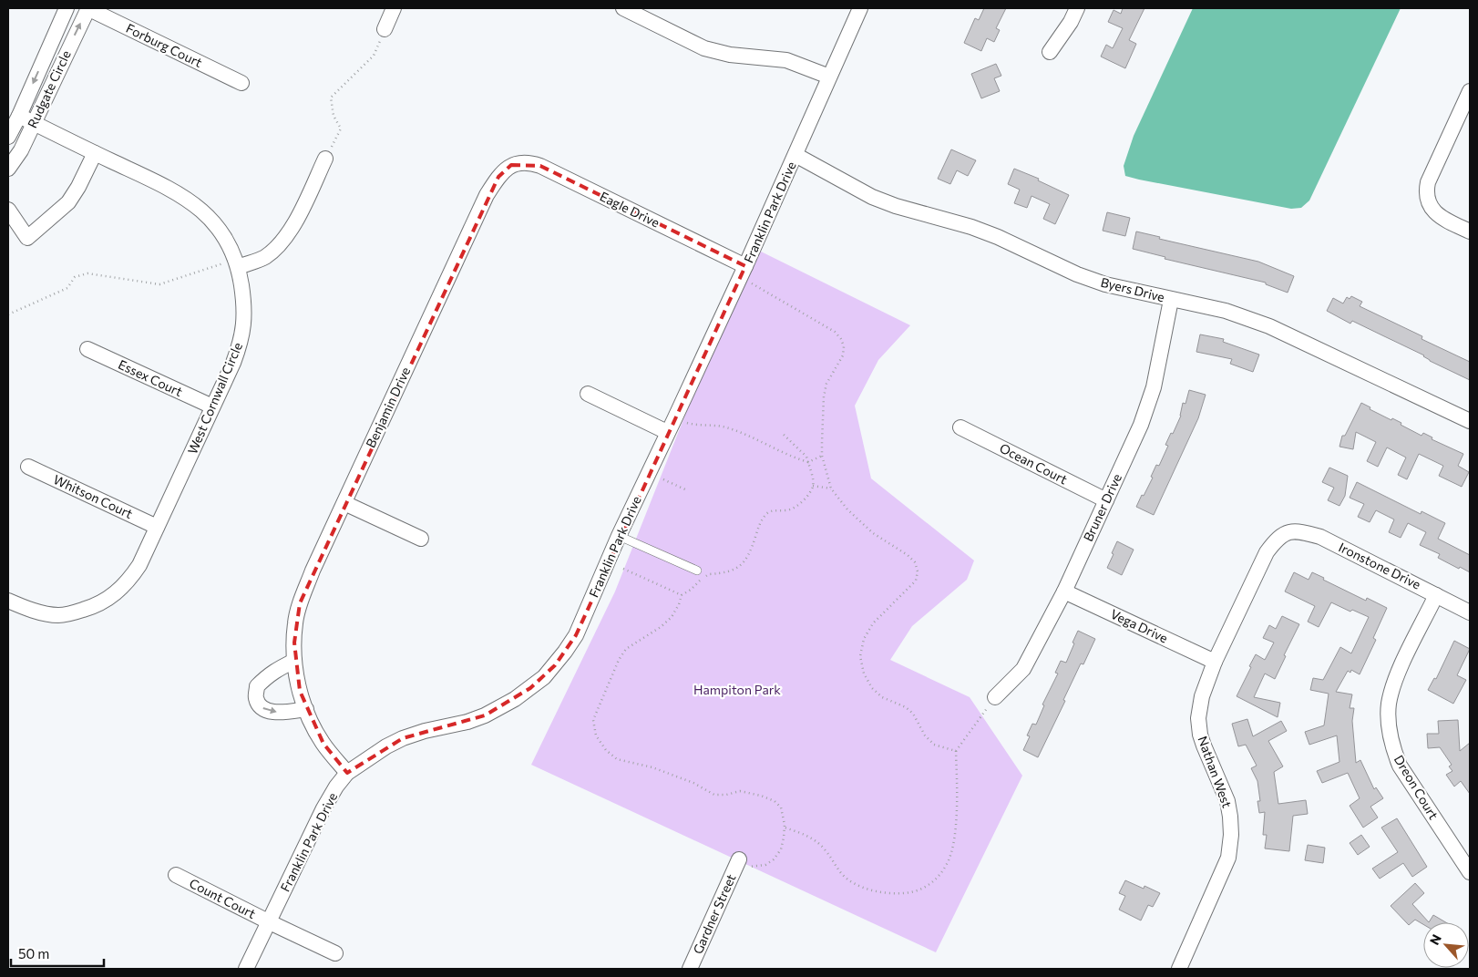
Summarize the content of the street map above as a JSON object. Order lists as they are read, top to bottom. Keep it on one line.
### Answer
{"streets":{"street":["Forburg Court","Rudgate Circle","Eagle Drive","Franklin Park Drive","Byers Drive","Essex Court","West Cornwall Circle","Benjamin Drive","Ocean Court","Whitson Court","Bruner Drive","Ironstone Drive","Vega Drive","Nathan West","Dreon Court","Count Court","Gardner Street"]},"crossings":[["Forburg Court","Rudgate Circle"],["Rudgate Circle","West Cornwall Circle"],["Eagle Drive","Franklin Park Drive"],["Eagle Drive","Benjamin Drive"],["Franklin Park Drive","Byers Drive"],["Franklin Park Drive","Benjamin Drive"],["Franklin Park Drive","Count Court"],["Byers Drive","Bruner Drive"],["Essex Court","West Cornwall Circle"],["West Cornwall Circle","Whitson Court"],["Ocean Court","Bruner Drive"],["Bruner Drive","Vega Drive"],["Ironstone Drive","Nathan West"],["Ironstone Drive","Dreon Court"],["Vega Drive","Nathan West"]],"parks":["Hampiton Park"],"scale_bar":"50 m","north":"top left"}
